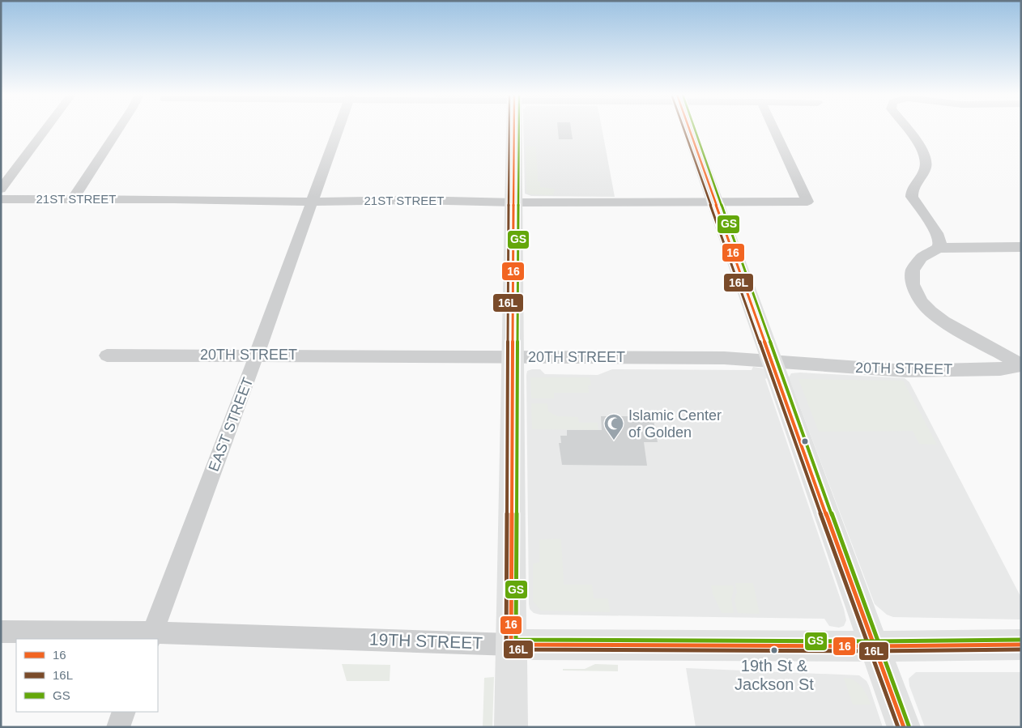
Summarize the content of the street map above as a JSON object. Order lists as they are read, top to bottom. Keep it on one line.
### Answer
{"streets":{"main road":["19TH STREET"],"street":["21ST STREET","20TH STREET","EAST STREET"]},"crossings":[["21ST STREET","EAST STREET"],["20TH STREET","EAST STREET"],["EAST STREET","19TH STREET"]],"places":{"mosque":["Islamic Center of Golden"],"other":["19th St & Jackson St"]},"lines":["transit line 16","transit line 16L","transit line GS"],"legend":["16","16L","GS"]}
